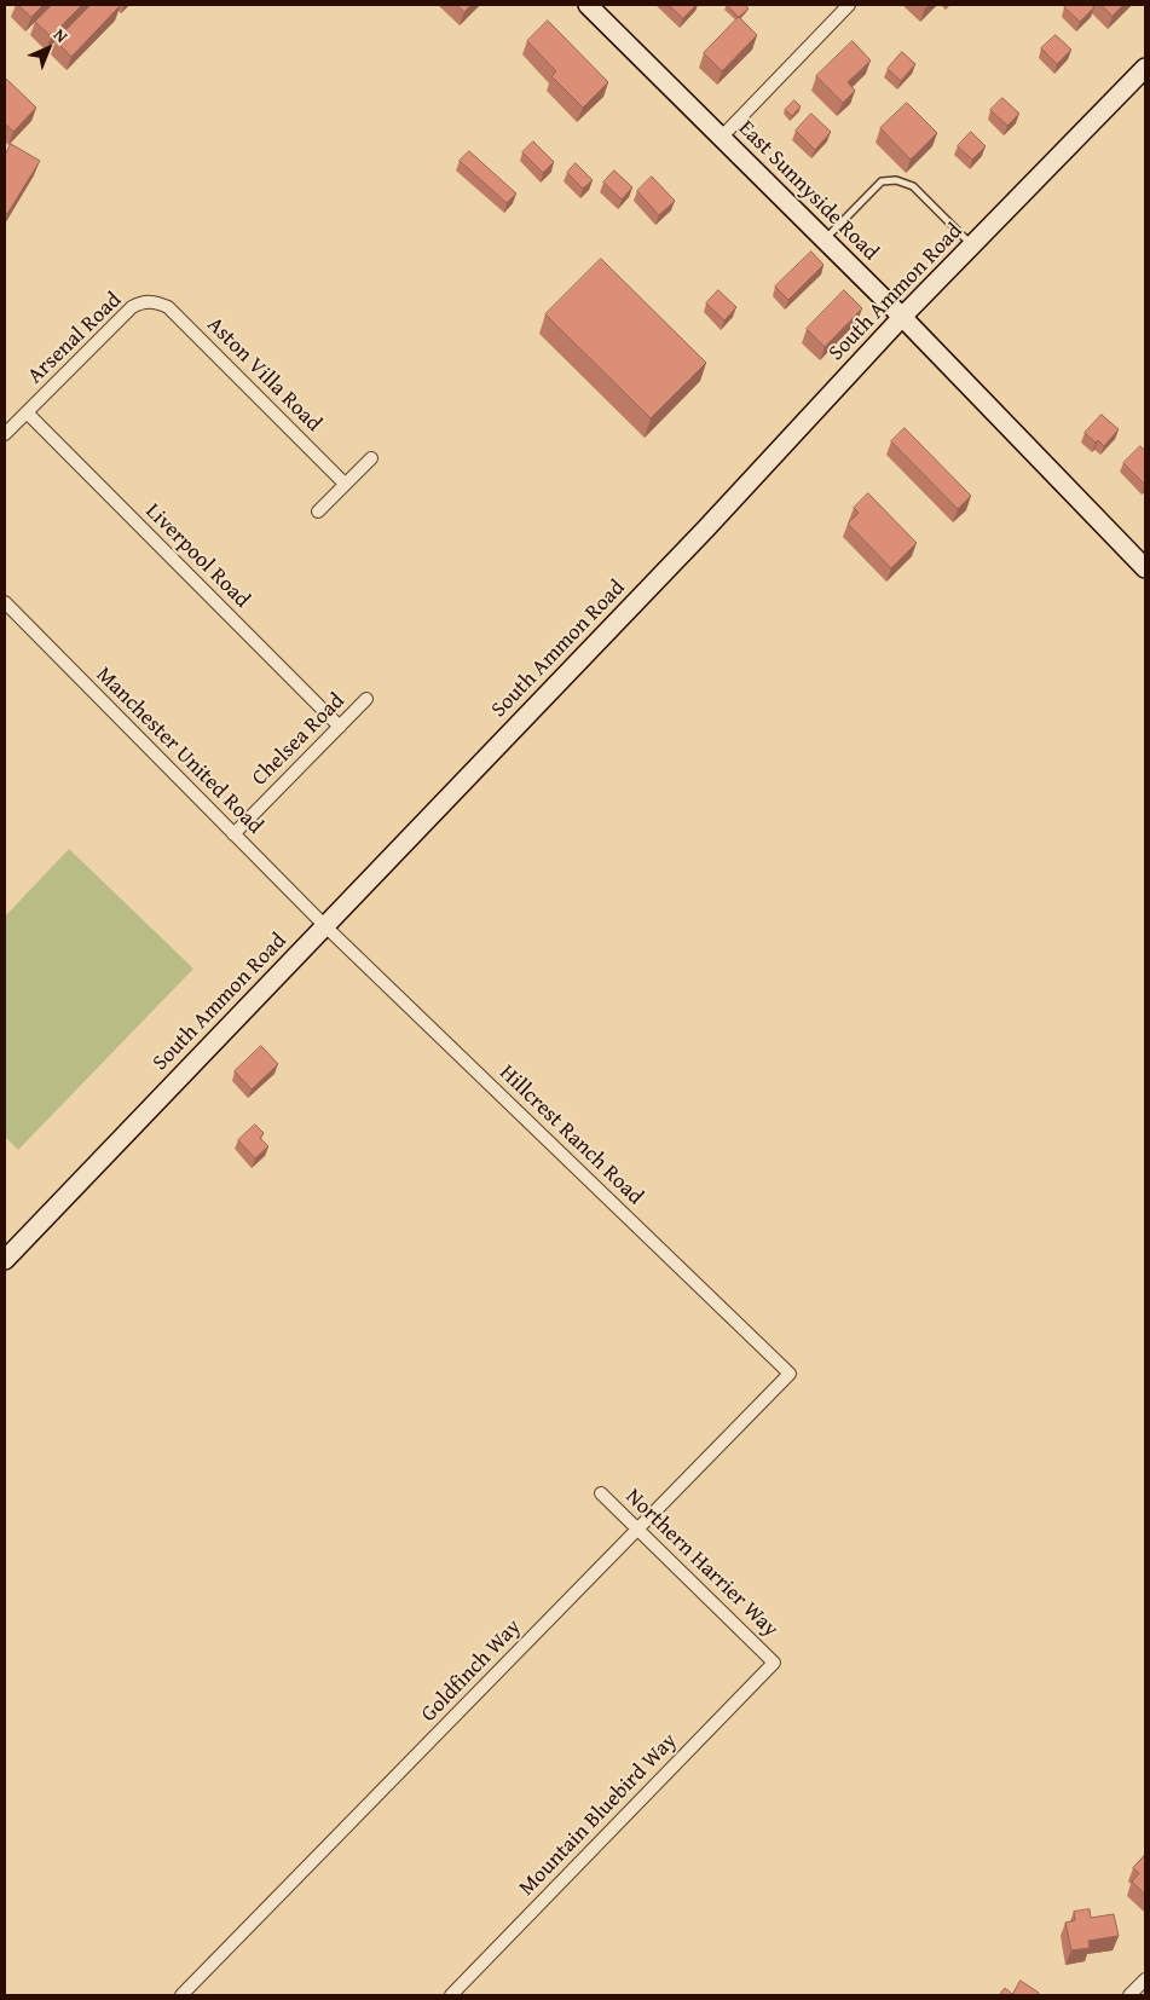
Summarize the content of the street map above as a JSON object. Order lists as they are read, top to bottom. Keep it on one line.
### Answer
{"streets":{"street":["East Sunnyside Road","South Ammon Road","Arsenal Road","Aston Villa Road","Liverpool Road","Chelsea Road","Manchester United Road","Hillcrest Ranch Road","Northern Harrier Way","Goldfinch Way","Mountain Bluebird Way"]},"crossings":[["East Sunnyside Road","South Ammon Road"],["South Ammon Road","Manchester United Road"],["South Ammon Road","Hillcrest Ranch Road"],["Arsenal Road","Aston Villa Road"],["Arsenal Road","Liverpool Road"],["Liverpool Road","Chelsea Road"],["Chelsea Road","Manchester United Road"],["Manchester United Road","Hillcrest Ranch Road"],["Hillcrest Ranch Road","Goldfinch Way"],["Northern Harrier Way","Goldfinch Way"],["Northern Harrier Way","Mountain Bluebird Way"]],"north":"top right"}
